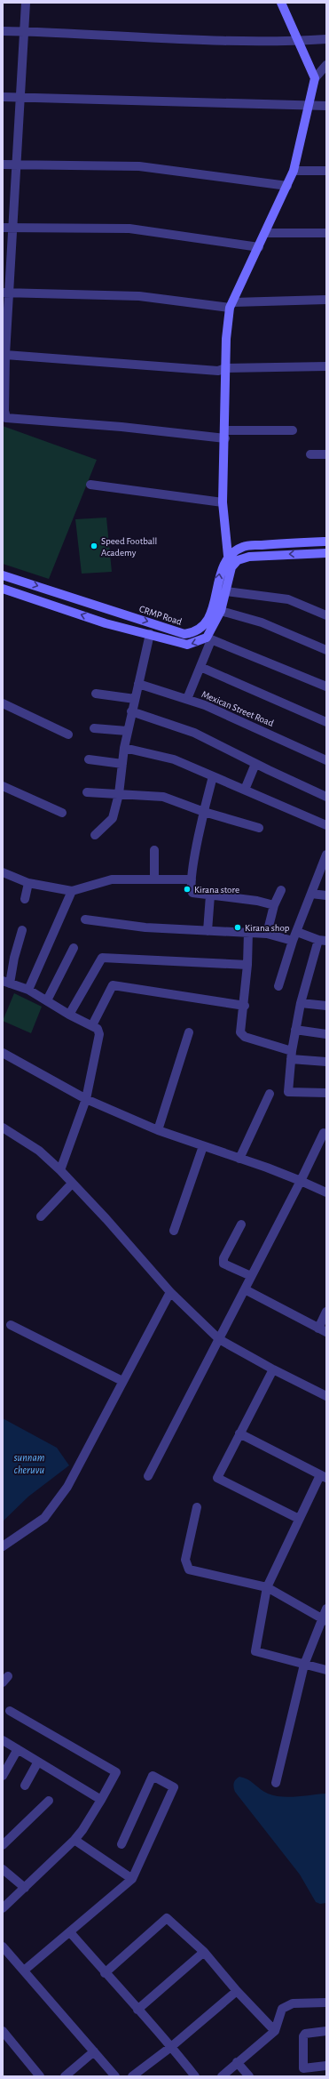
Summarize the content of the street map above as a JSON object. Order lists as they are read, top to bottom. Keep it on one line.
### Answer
{"streets":{"main road":["CRMP Road"],"street":["Mexican Street Road"]},"water":["sunnam cheruvu"],"places":["Speed Football Academy","Kirana store","Kirana shop"]}
